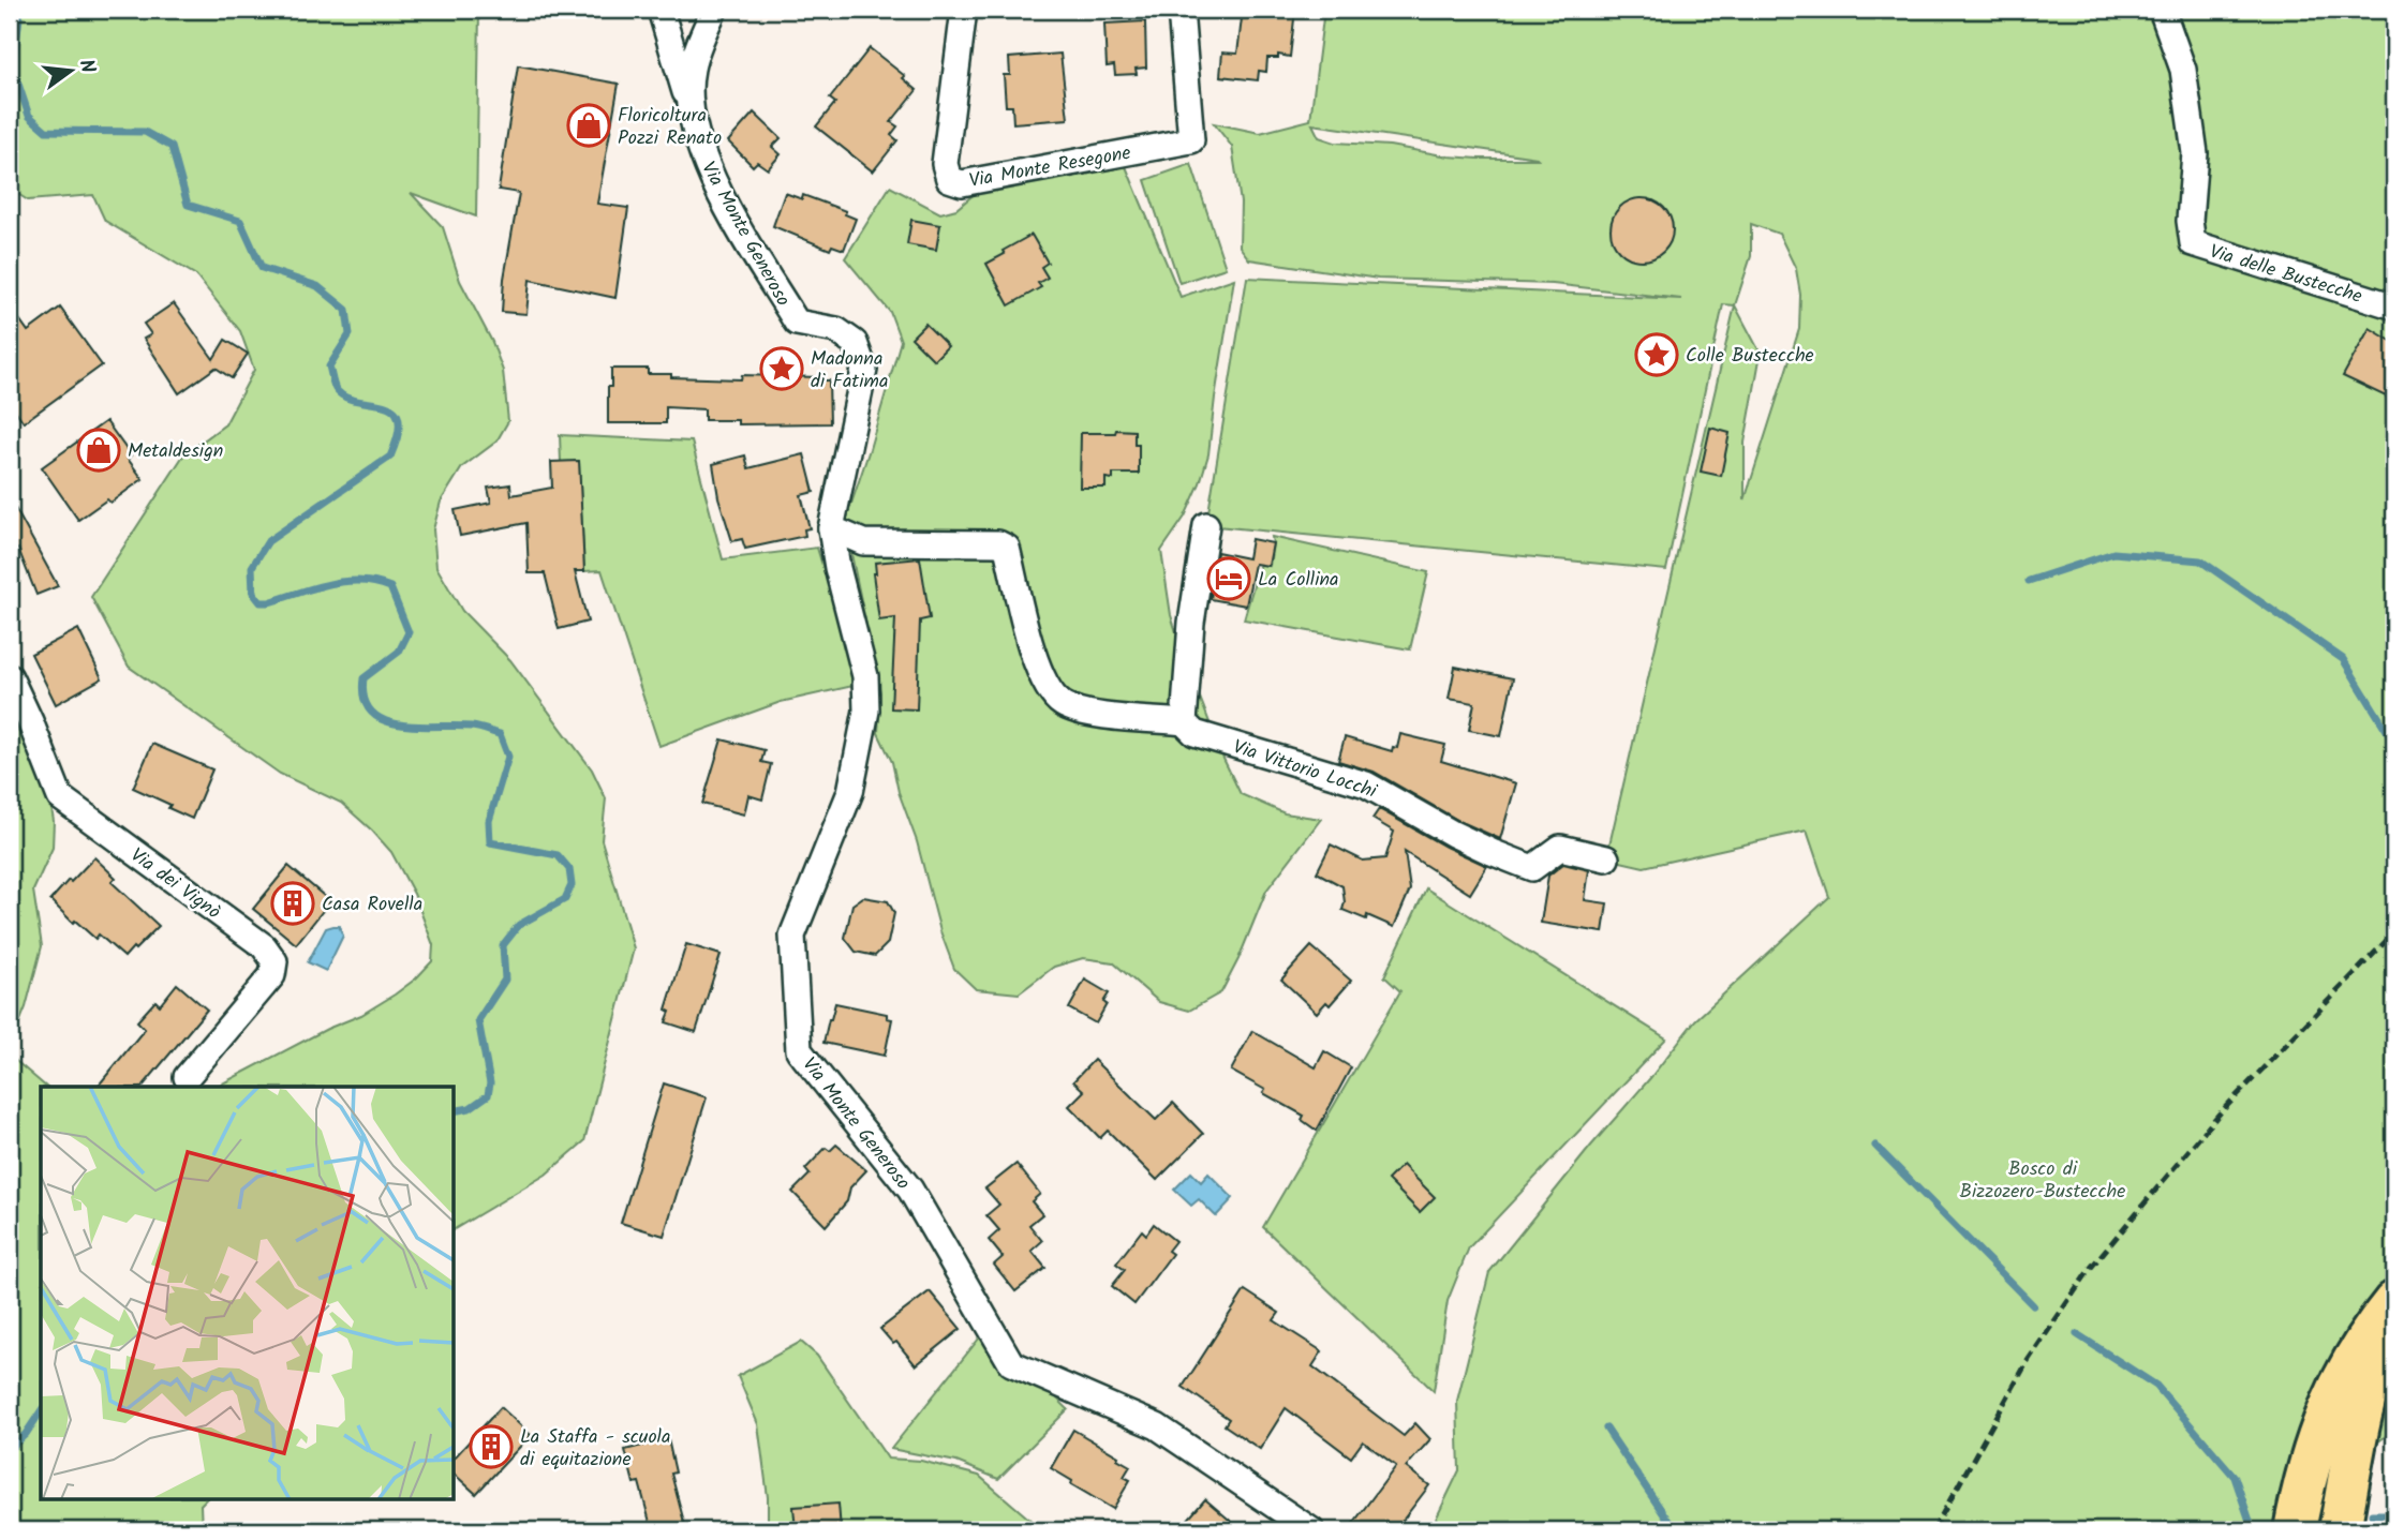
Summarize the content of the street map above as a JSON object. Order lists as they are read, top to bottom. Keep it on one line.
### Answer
{"streets":{"street":["Via Monte Resegone","Via Monte Generoso","Via delle Bustecche","Via Vittorio Locchi","Via dei Vignò"]},"parks":["Bosco di Bizzozero-Bustecche"],"places":{"shop":["Floricoltura Pozzi Renato","Metaldesign"],"place":["Colle Bustecche","Madonna di Fatima"],"hotel":["La Collina"],"building":["Casa Rovella","La Staffa - scuola di equitazione"]},"north":"right"}
